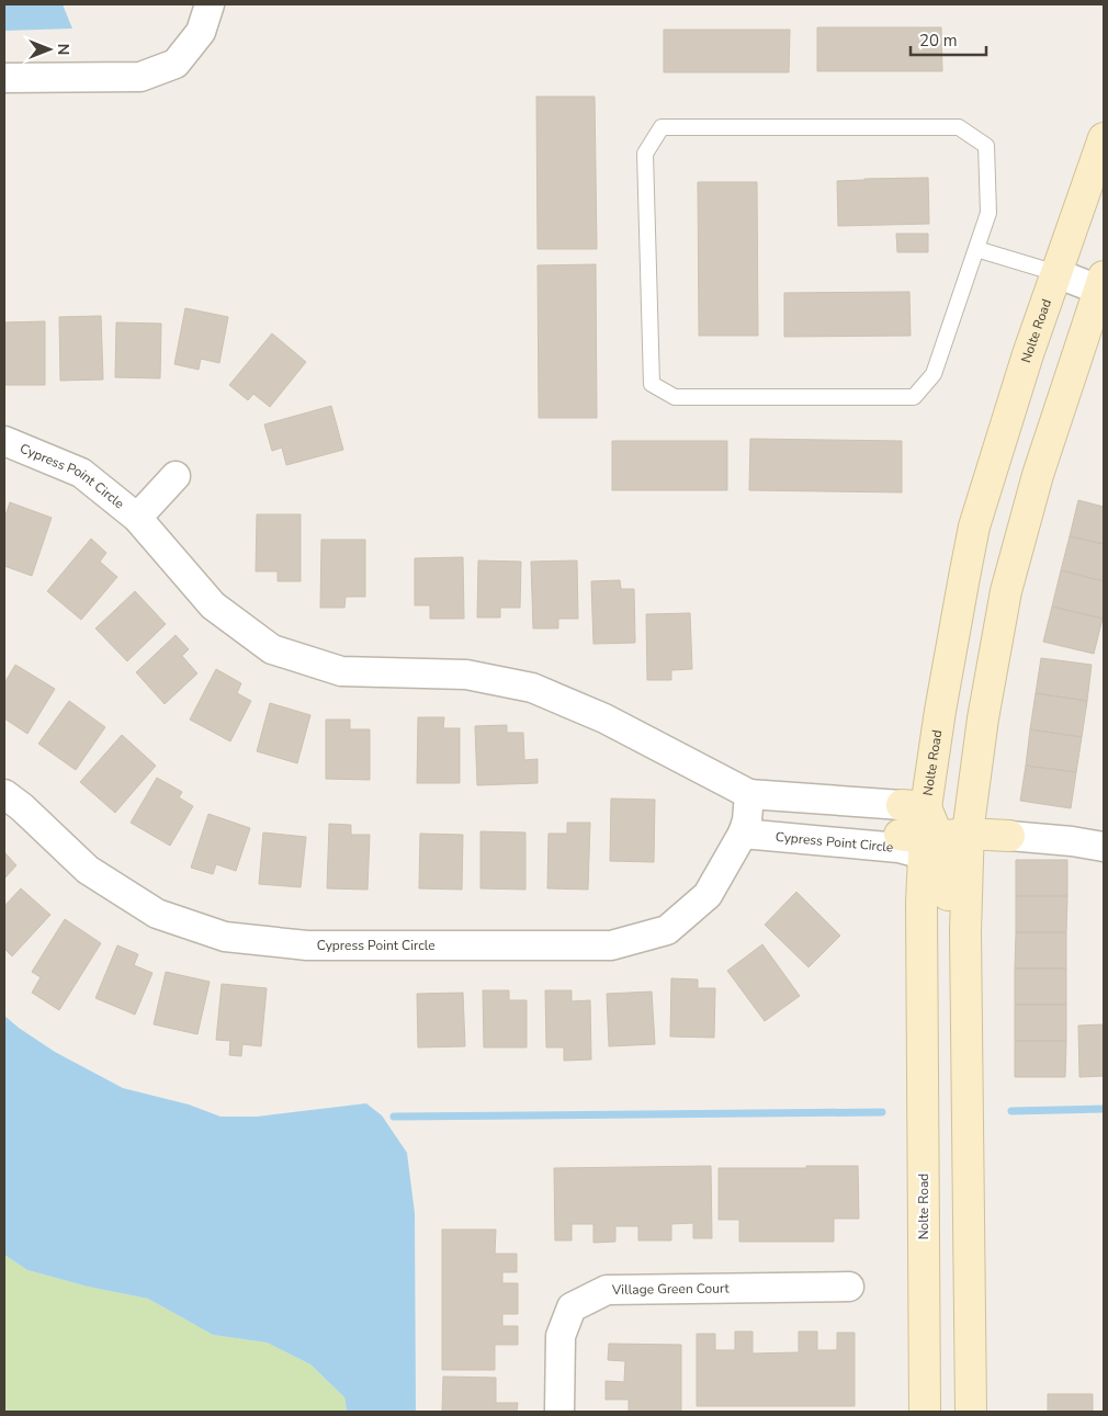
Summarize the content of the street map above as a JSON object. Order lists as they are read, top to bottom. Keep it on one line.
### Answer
{"streets":{"street":["Nolte Road","Cypress Point Circle","Village Green Court"]},"crossings":[["Nolte Road","Cypress Point Circle"]],"scale_bar":"20 m","north":"right"}
